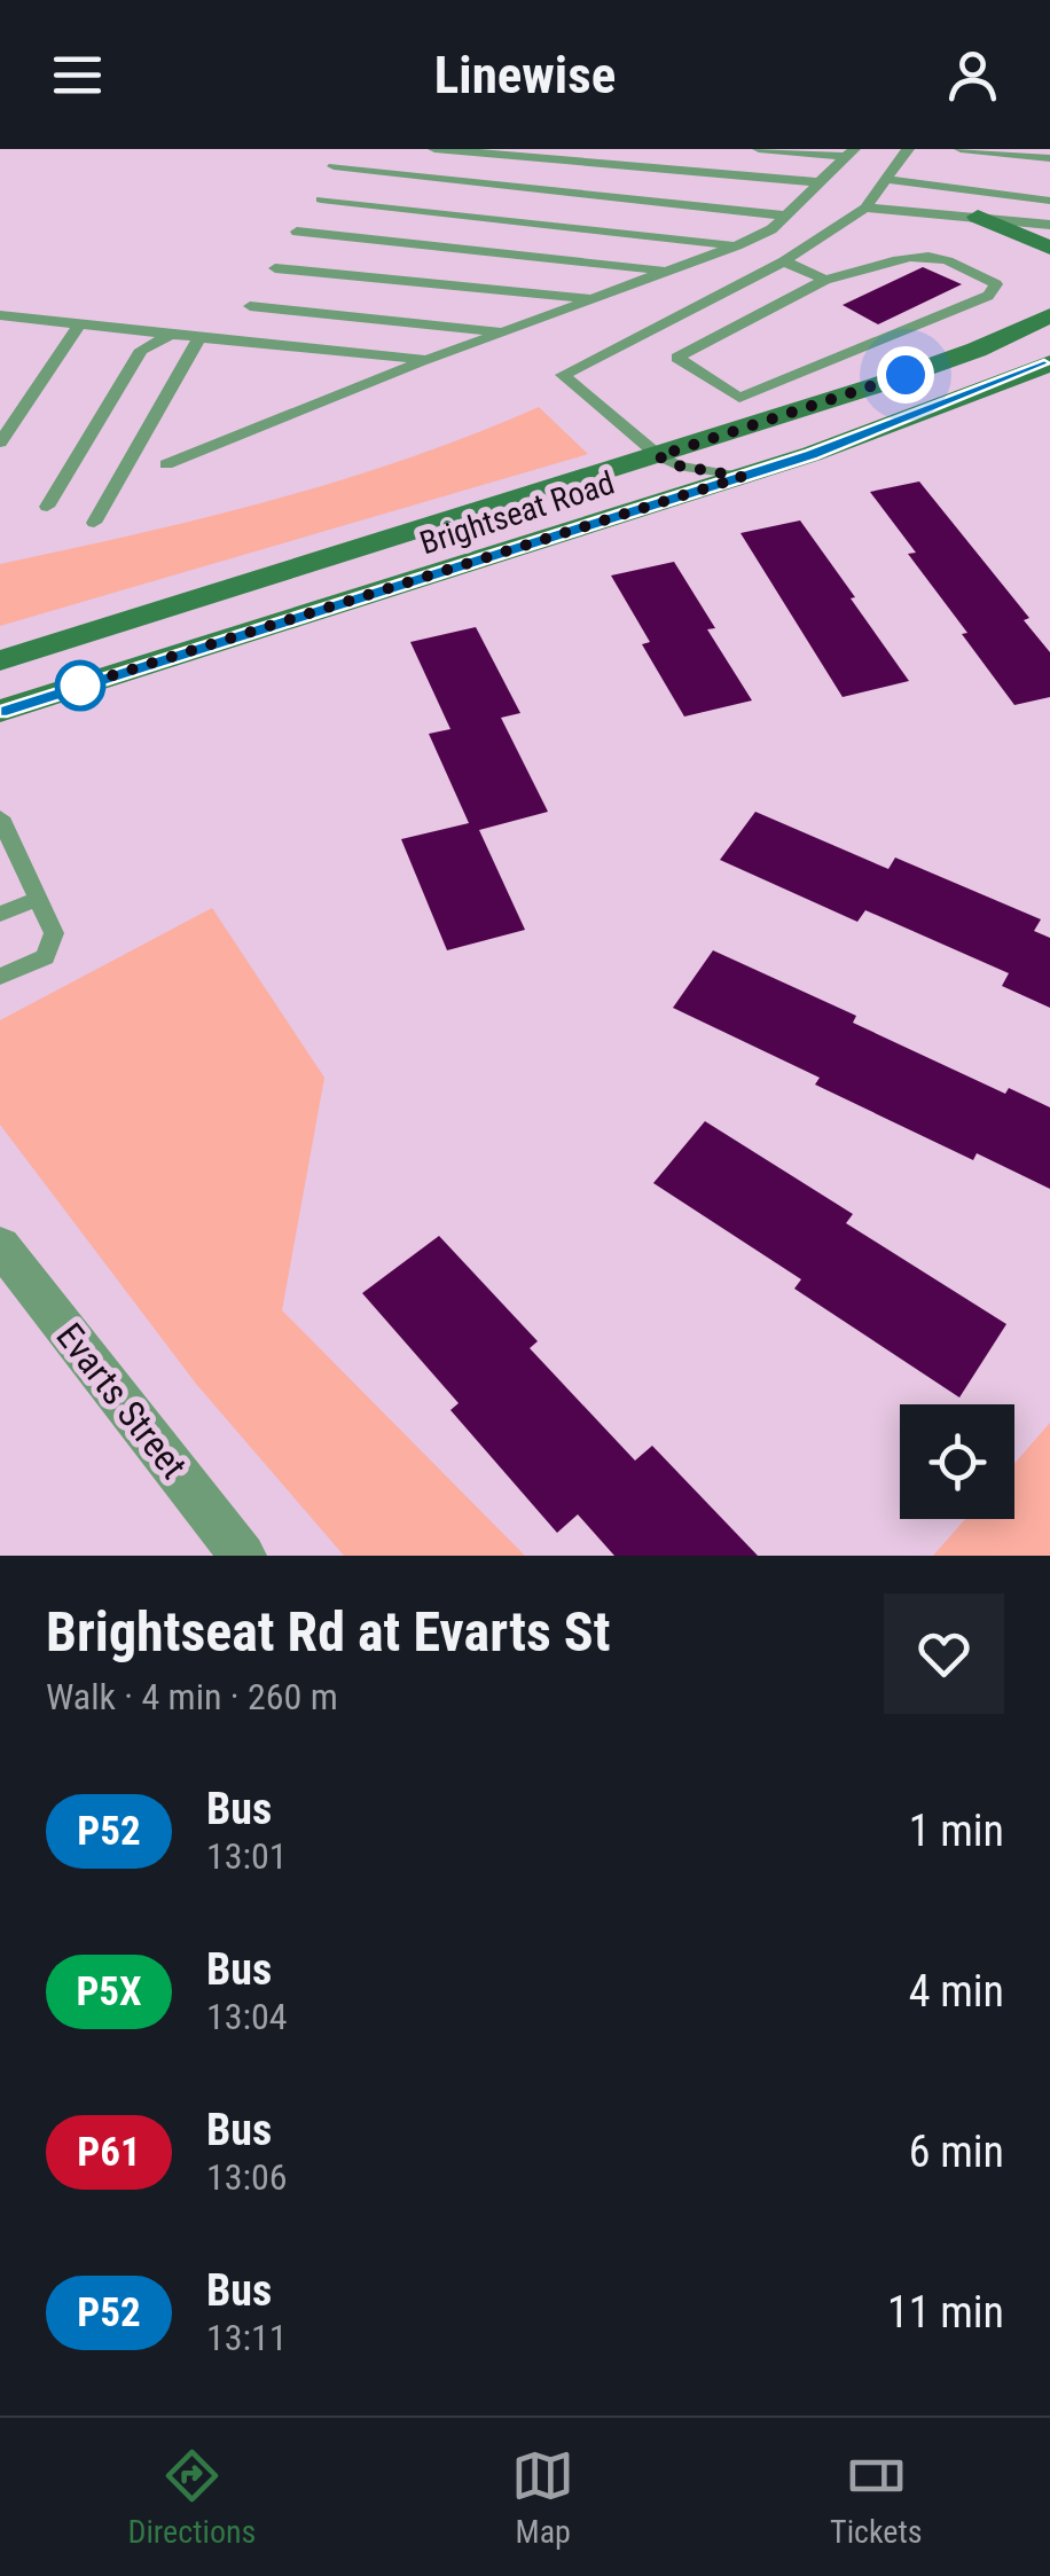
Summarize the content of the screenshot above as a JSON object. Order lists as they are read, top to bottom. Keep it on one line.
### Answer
{"streets":{"street":["Brightseat Road","Evarts Street"]},"lines":["bus line P52"],"page":{"header":"Linewise","heading":["Brightseat Rd at Evarts St","Walk · 4 min · 260 m"],"list":[{"mark":"P52","name":"Bus","note":"13:01","value":"1 min"},{"mark":"P5X","name":"Bus","note":"13:04","value":"4 min"},{"mark":"P61","name":"Bus","note":"13:06","value":"6 min"},{"mark":"P52","name":"Bus","note":"13:11","value":"11 min"}],"tabs":["Directions","Map","Tickets"]}}
